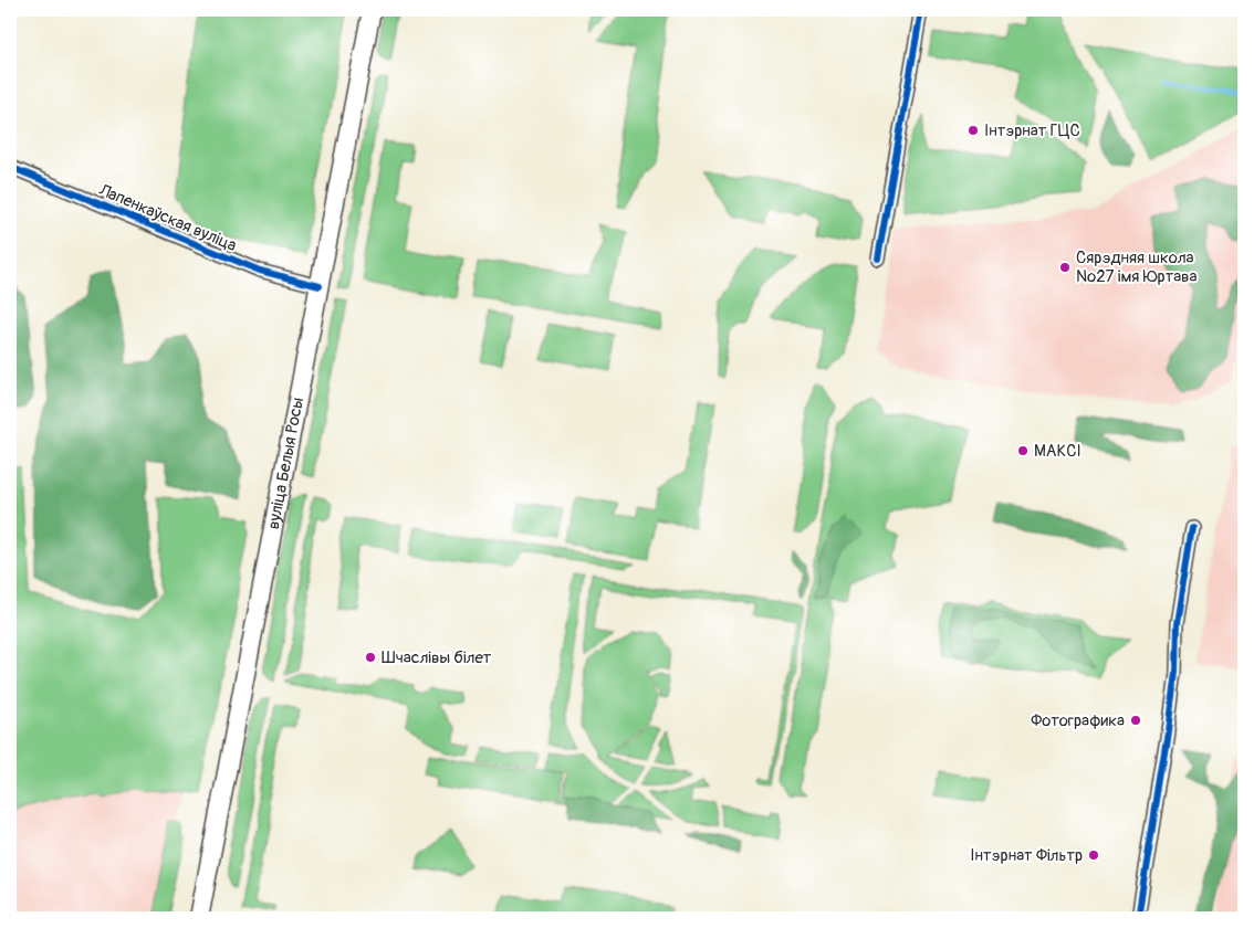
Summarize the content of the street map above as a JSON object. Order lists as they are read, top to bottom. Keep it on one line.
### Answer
{"streets":{"main road":["вуліца Белыя Росы"],"street":["Лапенкаўская вуліца"]},"crossings":[["Лапенкаўская вуліца","вуліца Белыя Росы"]],"places":["Інтэрнат ГЦС","Сярэдняя школа №27 імя Юртава","МАКСІ","Шчаслівы білет","Фотографика","Інтэрнат Фільтр"]}
